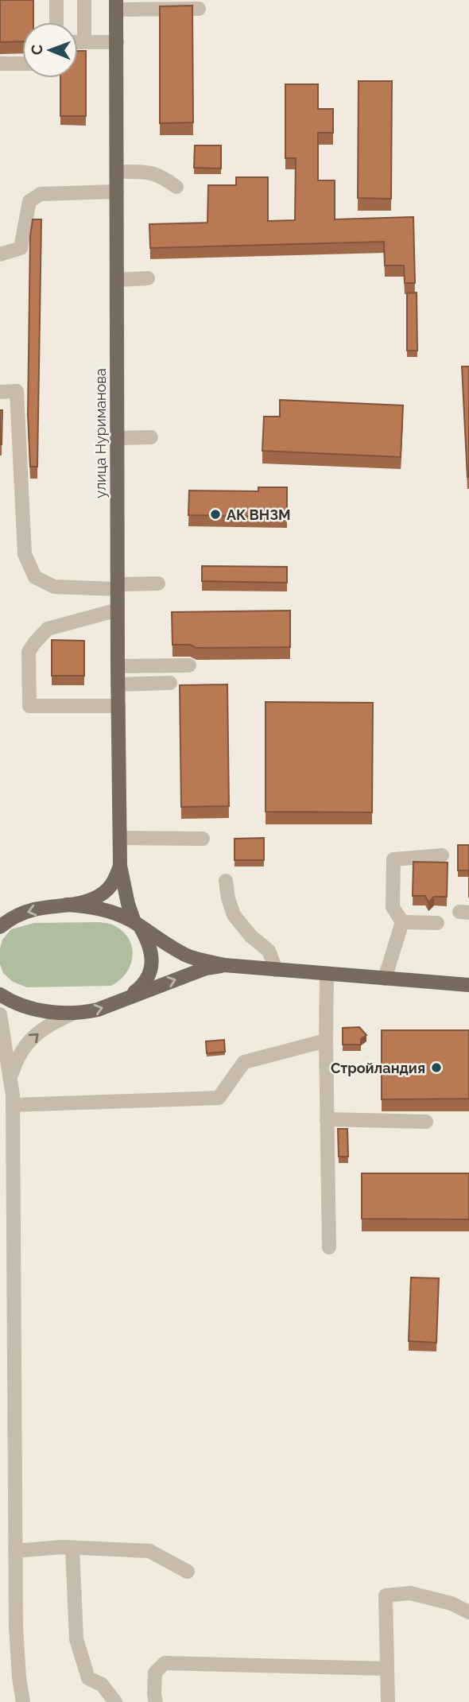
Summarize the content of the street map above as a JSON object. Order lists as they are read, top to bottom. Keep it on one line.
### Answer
{"streets":{"main road":["улица Нуриманова"]},"places":["АК ВНЗМ","Стройландия"],"north":"left"}
